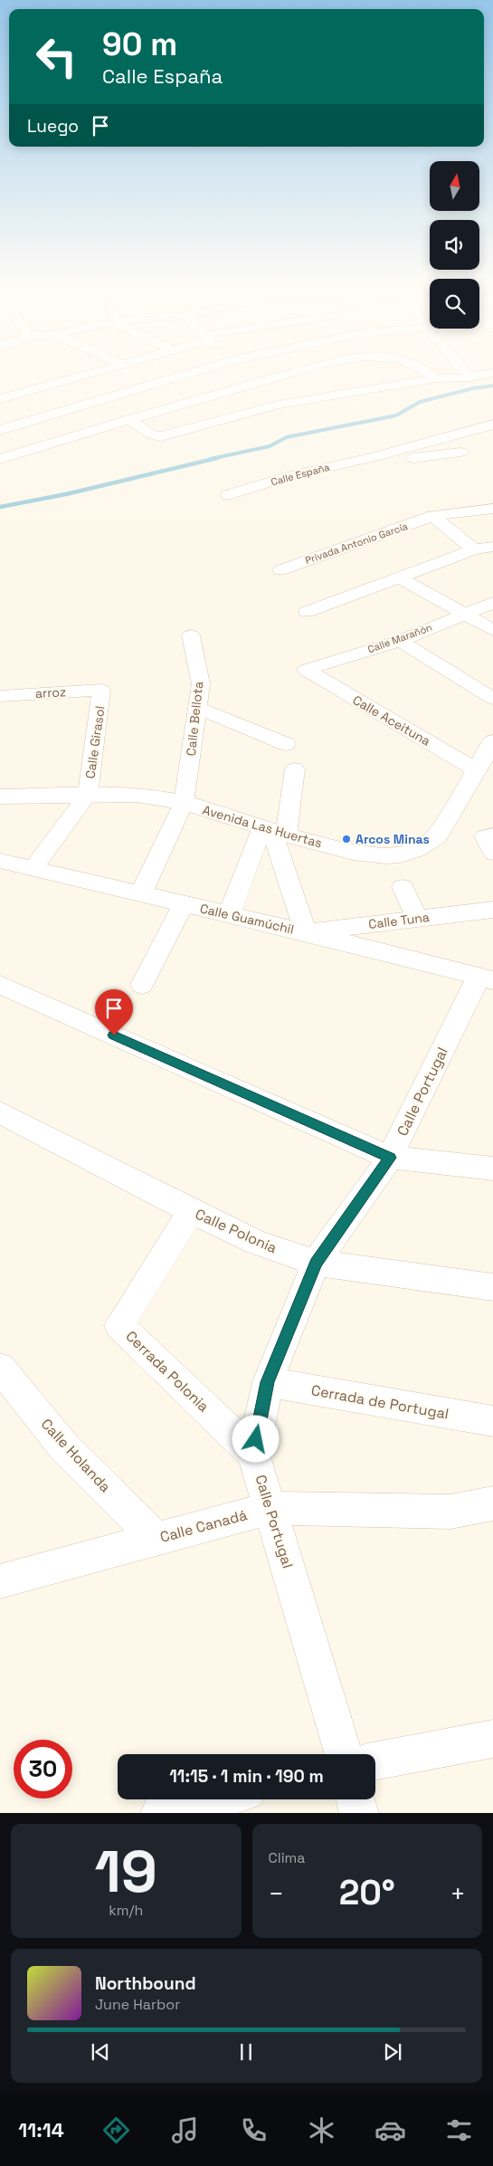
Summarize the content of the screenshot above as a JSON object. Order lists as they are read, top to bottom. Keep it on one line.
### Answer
{"streets":{"street":["Calle España","Privada Antonio García","Calle Marañón","arroz","Calle Bellota","Calle Aceituna","Calle Girasol","Avenida Las Huertas","Calle Guamúchil","Calle Tuna","Calle Portugal","Calle Polonia","Cerrada Polonia","Cerrada de Portugal","Calle Holanda","Calle Canadá"]},"crossings":[["Calle Marañón","Calle Aceituna"],["arroz","Calle Girasol"],["Calle Bellota","Avenida Las Huertas"],["Calle Bellota","Calle Guamúchil"],["Calle Aceituna","Avenida Las Huertas"],["Calle Girasol","Avenida Las Huertas"],["Calle Guamúchil","Calle Tuna"],["Calle Guamúchil","Calle Portugal"],["Calle Portugal","Calle Polonia"],["Calle Portugal","Cerrada Polonia"],["Calle Portugal","Cerrada de Portugal"],["Calle Portugal","Calle Canadá"],["Calle Polonia","Cerrada Polonia"],["Calle Holanda","Calle Canadá"]],"places":["Arcos Minas"],"north":"top","page":{"turn":["90 m","Calle España"],"then":"Luego","limit":"30","trip":"11:15 · 1 min · 190 m","tile":[["19","km/h"],"Clima"],"heat":["−","20°","+"],"song":["Northbound","June Harbor"],"tabs":"11:14"}}
